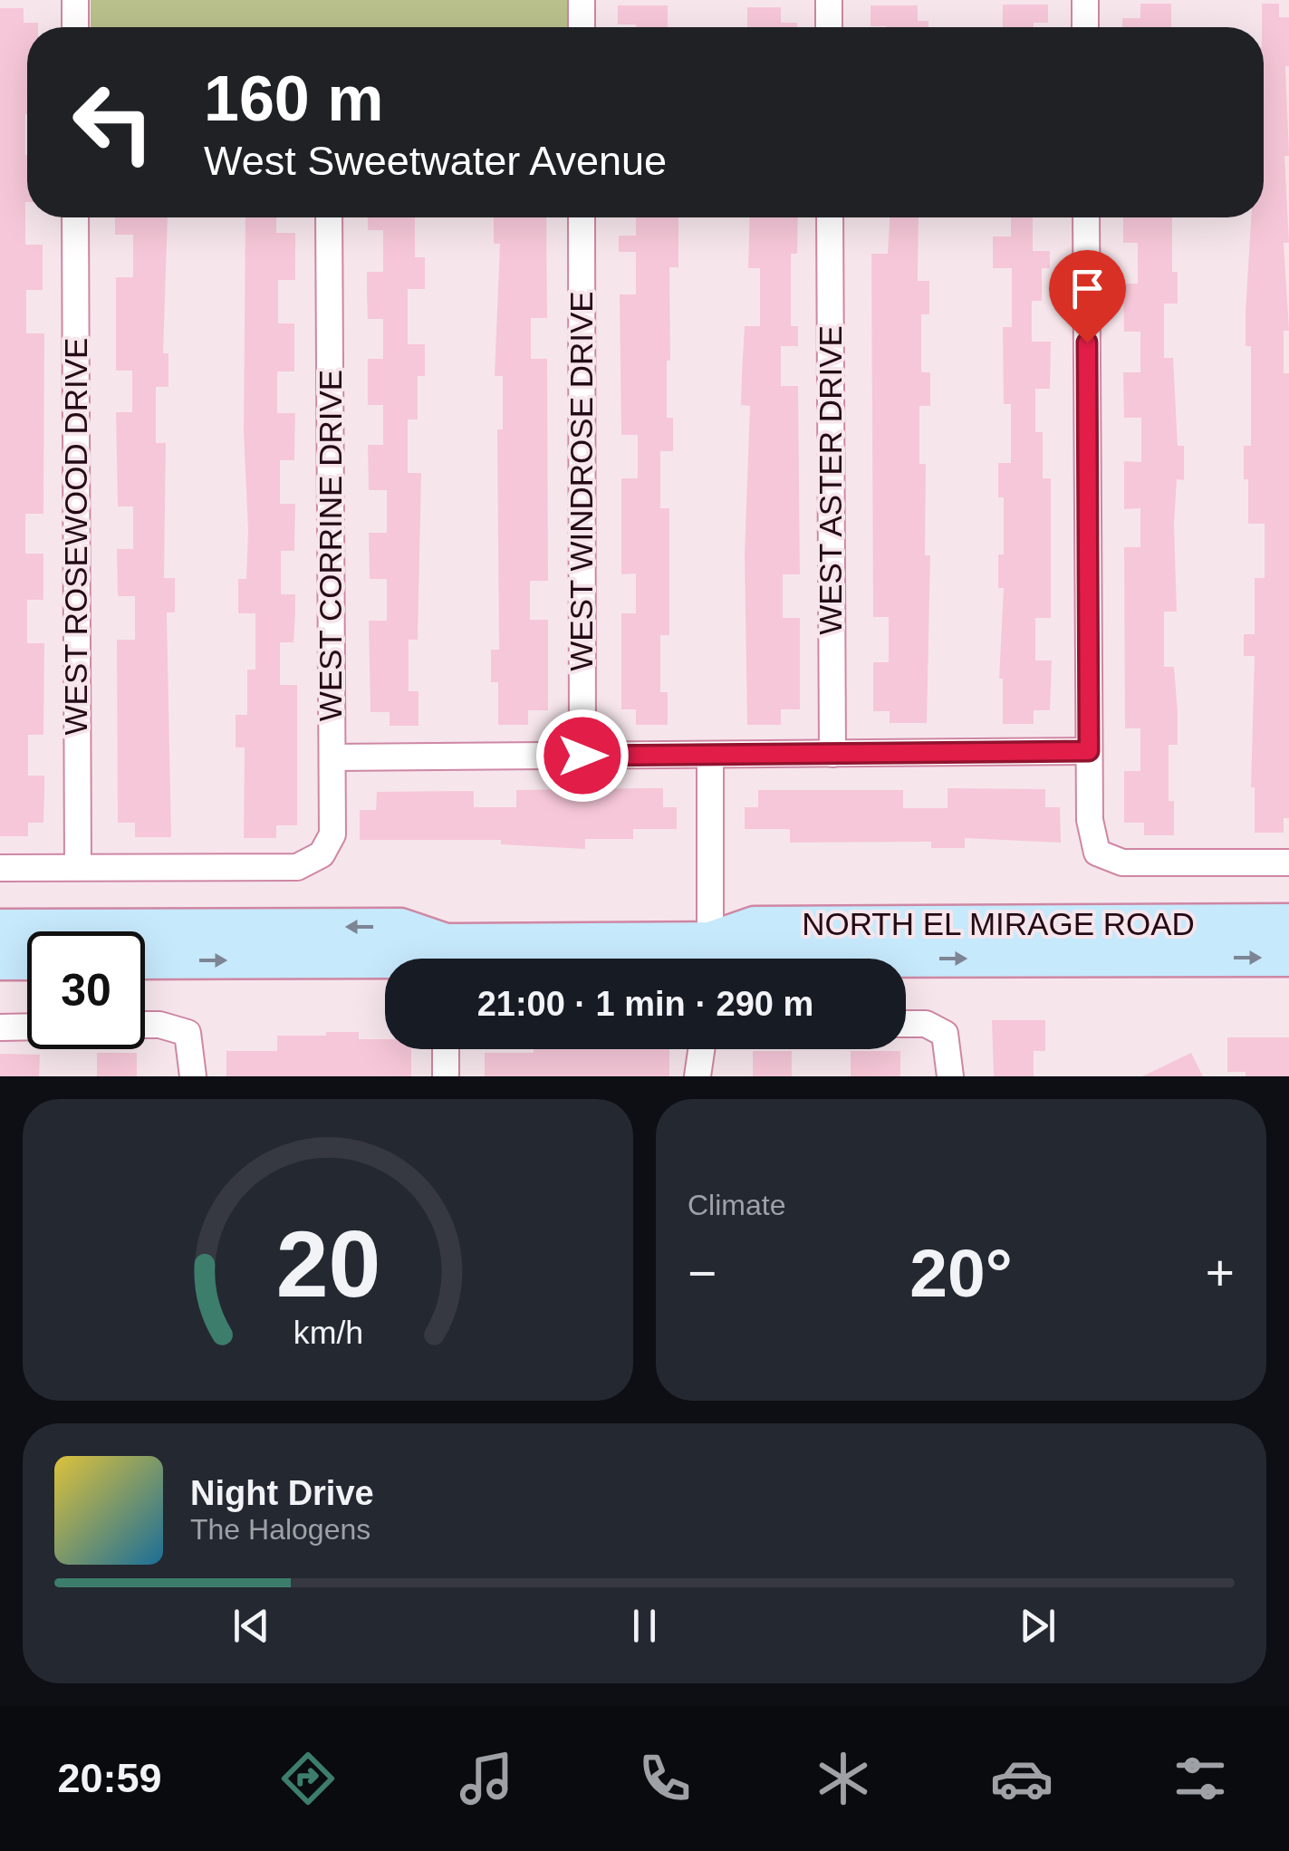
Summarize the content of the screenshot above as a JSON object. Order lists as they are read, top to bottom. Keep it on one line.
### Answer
{"streets":{"main road":["NORTH EL MIRAGE ROAD"],"street":["WEST ASTER DRIVE","WEST WINDROSE DRIVE","WEST ROSEWOOD DRIVE","WEST CORRINE DRIVE"]},"crossings":[["WEST ROSEWOOD DRIVE","WEST CORRINE DRIVE"]],"page":{"turn":["160 m","West Sweetwater Avenue"],"limit":"30","trip":"21:00 · 1 min · 290 m","tile":"Climate","heat":["−","20°","+"],"song":["Night Drive","The Halogens"],"tabs":"20:59","gauge":["20","km/h"]}}
